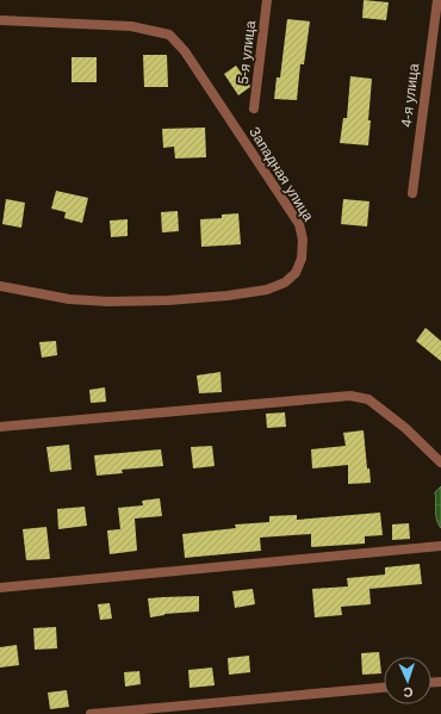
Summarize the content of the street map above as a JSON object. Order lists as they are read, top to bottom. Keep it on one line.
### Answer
{"streets":{"street":["5-я улица","4-я улица","Западная улица"]},"north":"bottom"}
